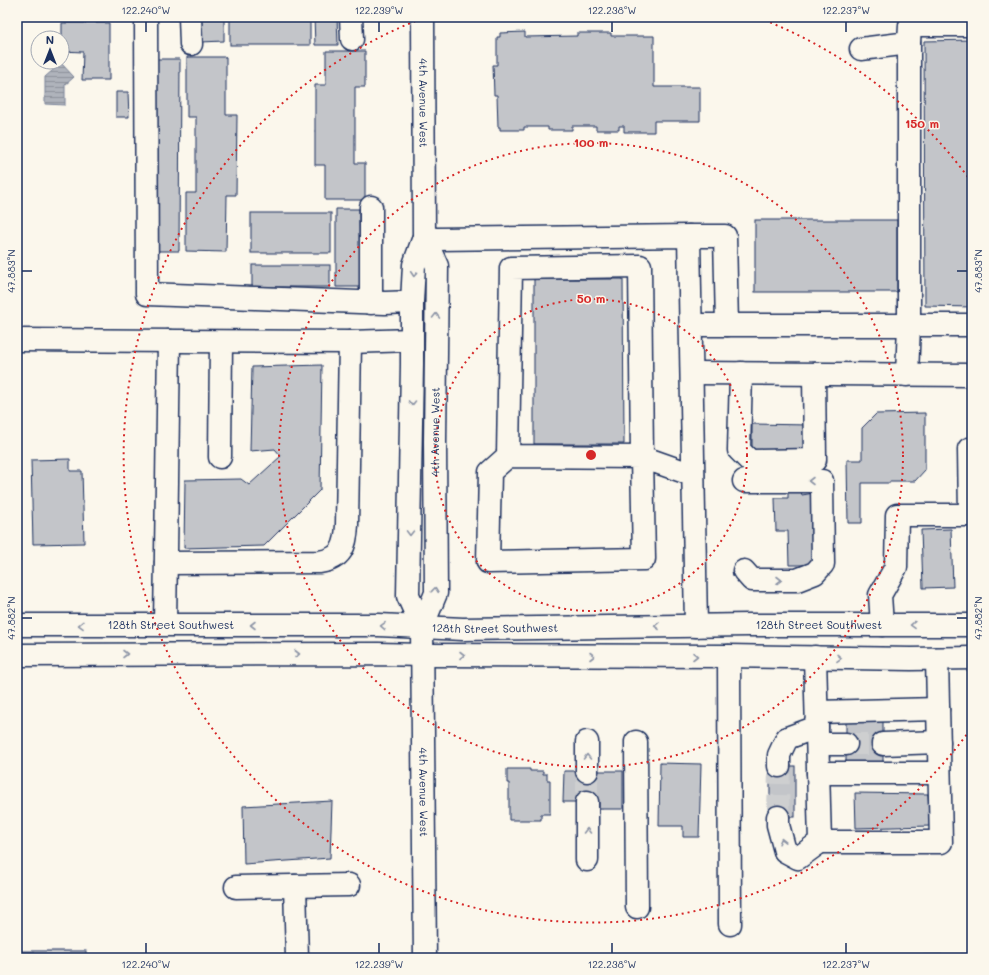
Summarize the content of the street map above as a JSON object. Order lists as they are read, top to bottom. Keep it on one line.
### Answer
{"streets":{"street":["4th Avenue West","128th Street Southwest"]},"crossings":[["4th Avenue West","128th Street Southwest"]],"north":"top","coordinates":["122.240°W","122.239°W","122.238°W","122.237°W","47.883°N","47.882°N"],"rings":["150 m","100 m","50 m"]}
